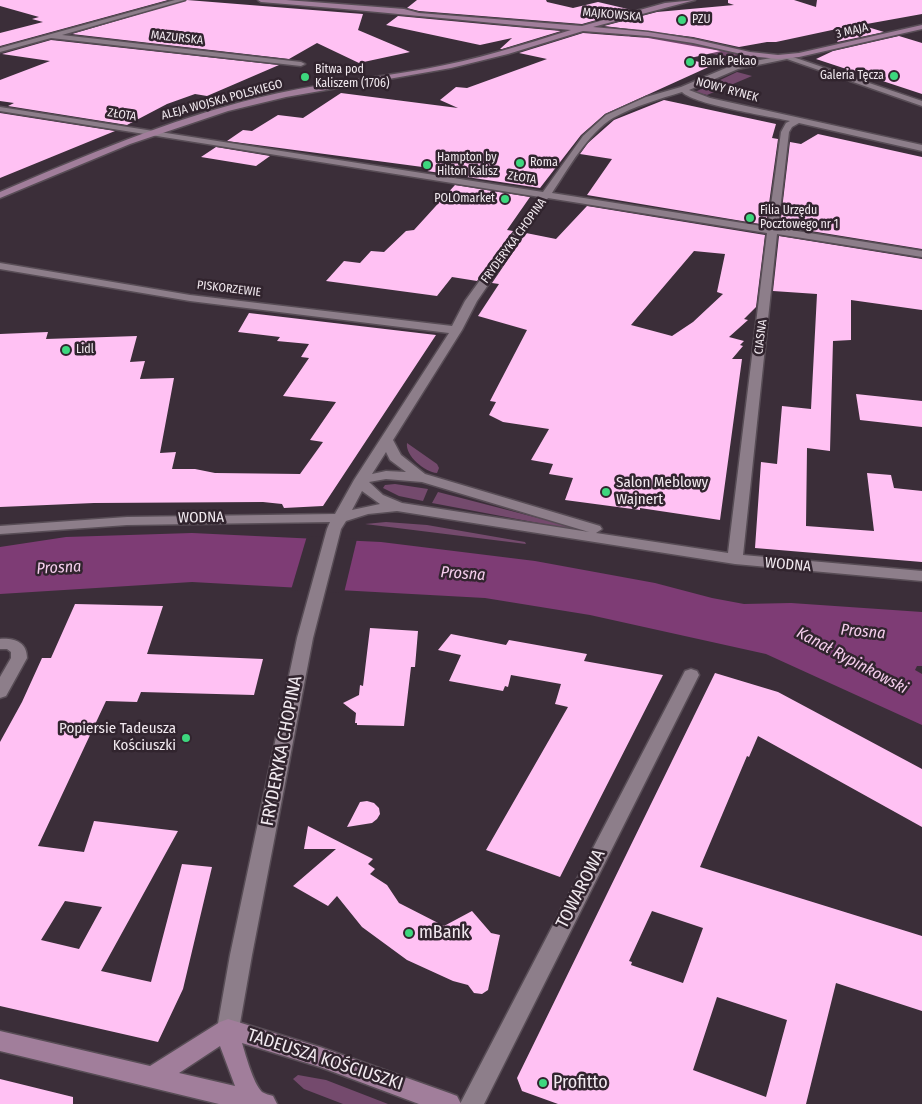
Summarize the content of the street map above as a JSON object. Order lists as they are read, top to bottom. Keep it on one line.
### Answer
{"streets":{"main road":["MAJKOWSKA","3 MAJA","ALEJA WOJSKA POLSKIEGO","TADEUSZA KOŚCIUSZKI"],"street":["MAZURSKA","NOWY RYNEK","ZŁOTA","FRYDERYKA CHOPINA","PISKORZEWIE","CIASNA","WODNA","TOWAROWA"]},"crossings":[["MAJKOWSKA","3 MAJA"],["MAJKOWSKA","NOWY RYNEK"],["MAJKOWSKA","ALEJA WOJSKA POLSKIEGO"],["3 MAJA","NOWY RYNEK"],["NOWY RYNEK","FRYDERYKA CHOPINA"],["NOWY RYNEK","CIASNA"],["ALEJA WOJSKA POLSKIEGO","ZŁOTA"],["ZŁOTA","FRYDERYKA CHOPINA"],["ZŁOTA","CIASNA"],["FRYDERYKA CHOPINA","PISKORZEWIE"],["FRYDERYKA CHOPINA","WODNA"],["FRYDERYKA CHOPINA","TADEUSZA KOŚCIUSZKI"],["CIASNA","WODNA"]],"water":["Prosna","Kanał Rypinkowski"],"places":["PZU","Bank Pekao","Galeria Tęcza","Bitwa pod Kaliszem (1706)","Roma","Hampton by Hilton Kalisz","POLOmarket","Filia Urzędu Pocztowego nr 1","Lidl","Salon Meblowy Wajnert","Popiersie Tadeusza Kościuszki","mBank","Profitto"]}
